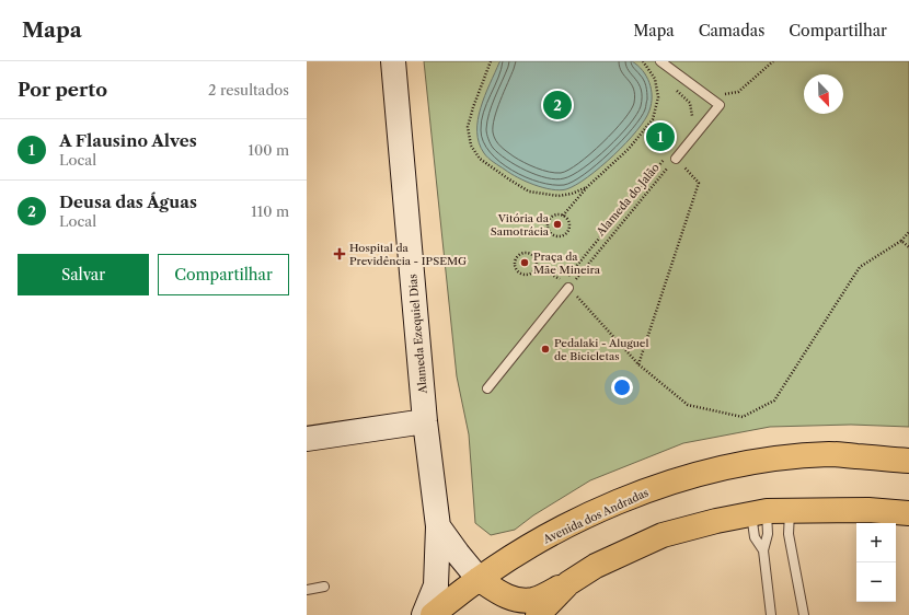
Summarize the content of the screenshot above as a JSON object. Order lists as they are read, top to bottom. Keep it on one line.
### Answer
{"streets":{"main road":["Avenida dos Andradas"],"street":["Alameda Ezequiel Dias"],"path":["Alameda do Jalão"]},"crossings":[["Alameda Ezequiel Dias","Avenida dos Andradas"]],"places":{"other":["Vitória da Samotrácia","Praça da Mãe Mineira","Pedalaki - Aluguel de Bicicletas"],"health":["Hospital da Previdência - IPSEMG"]},"north":"bottom right","page":{"header":"Mapa","nav":["Mapa","Camadas","Compartilhar"],"heading":["Por perto","2 resultados"],"pins":["2","1"],"list":[{"mark":"1","name":"A Flausino Alves","note":"Local","value":"100 m"},{"mark":"2","name":"Deusa das Águas","note":"Local","value":"110 m"}],"buttons":["Salvar","Compartilhar"],"map_buttons":["+","−"]}}
